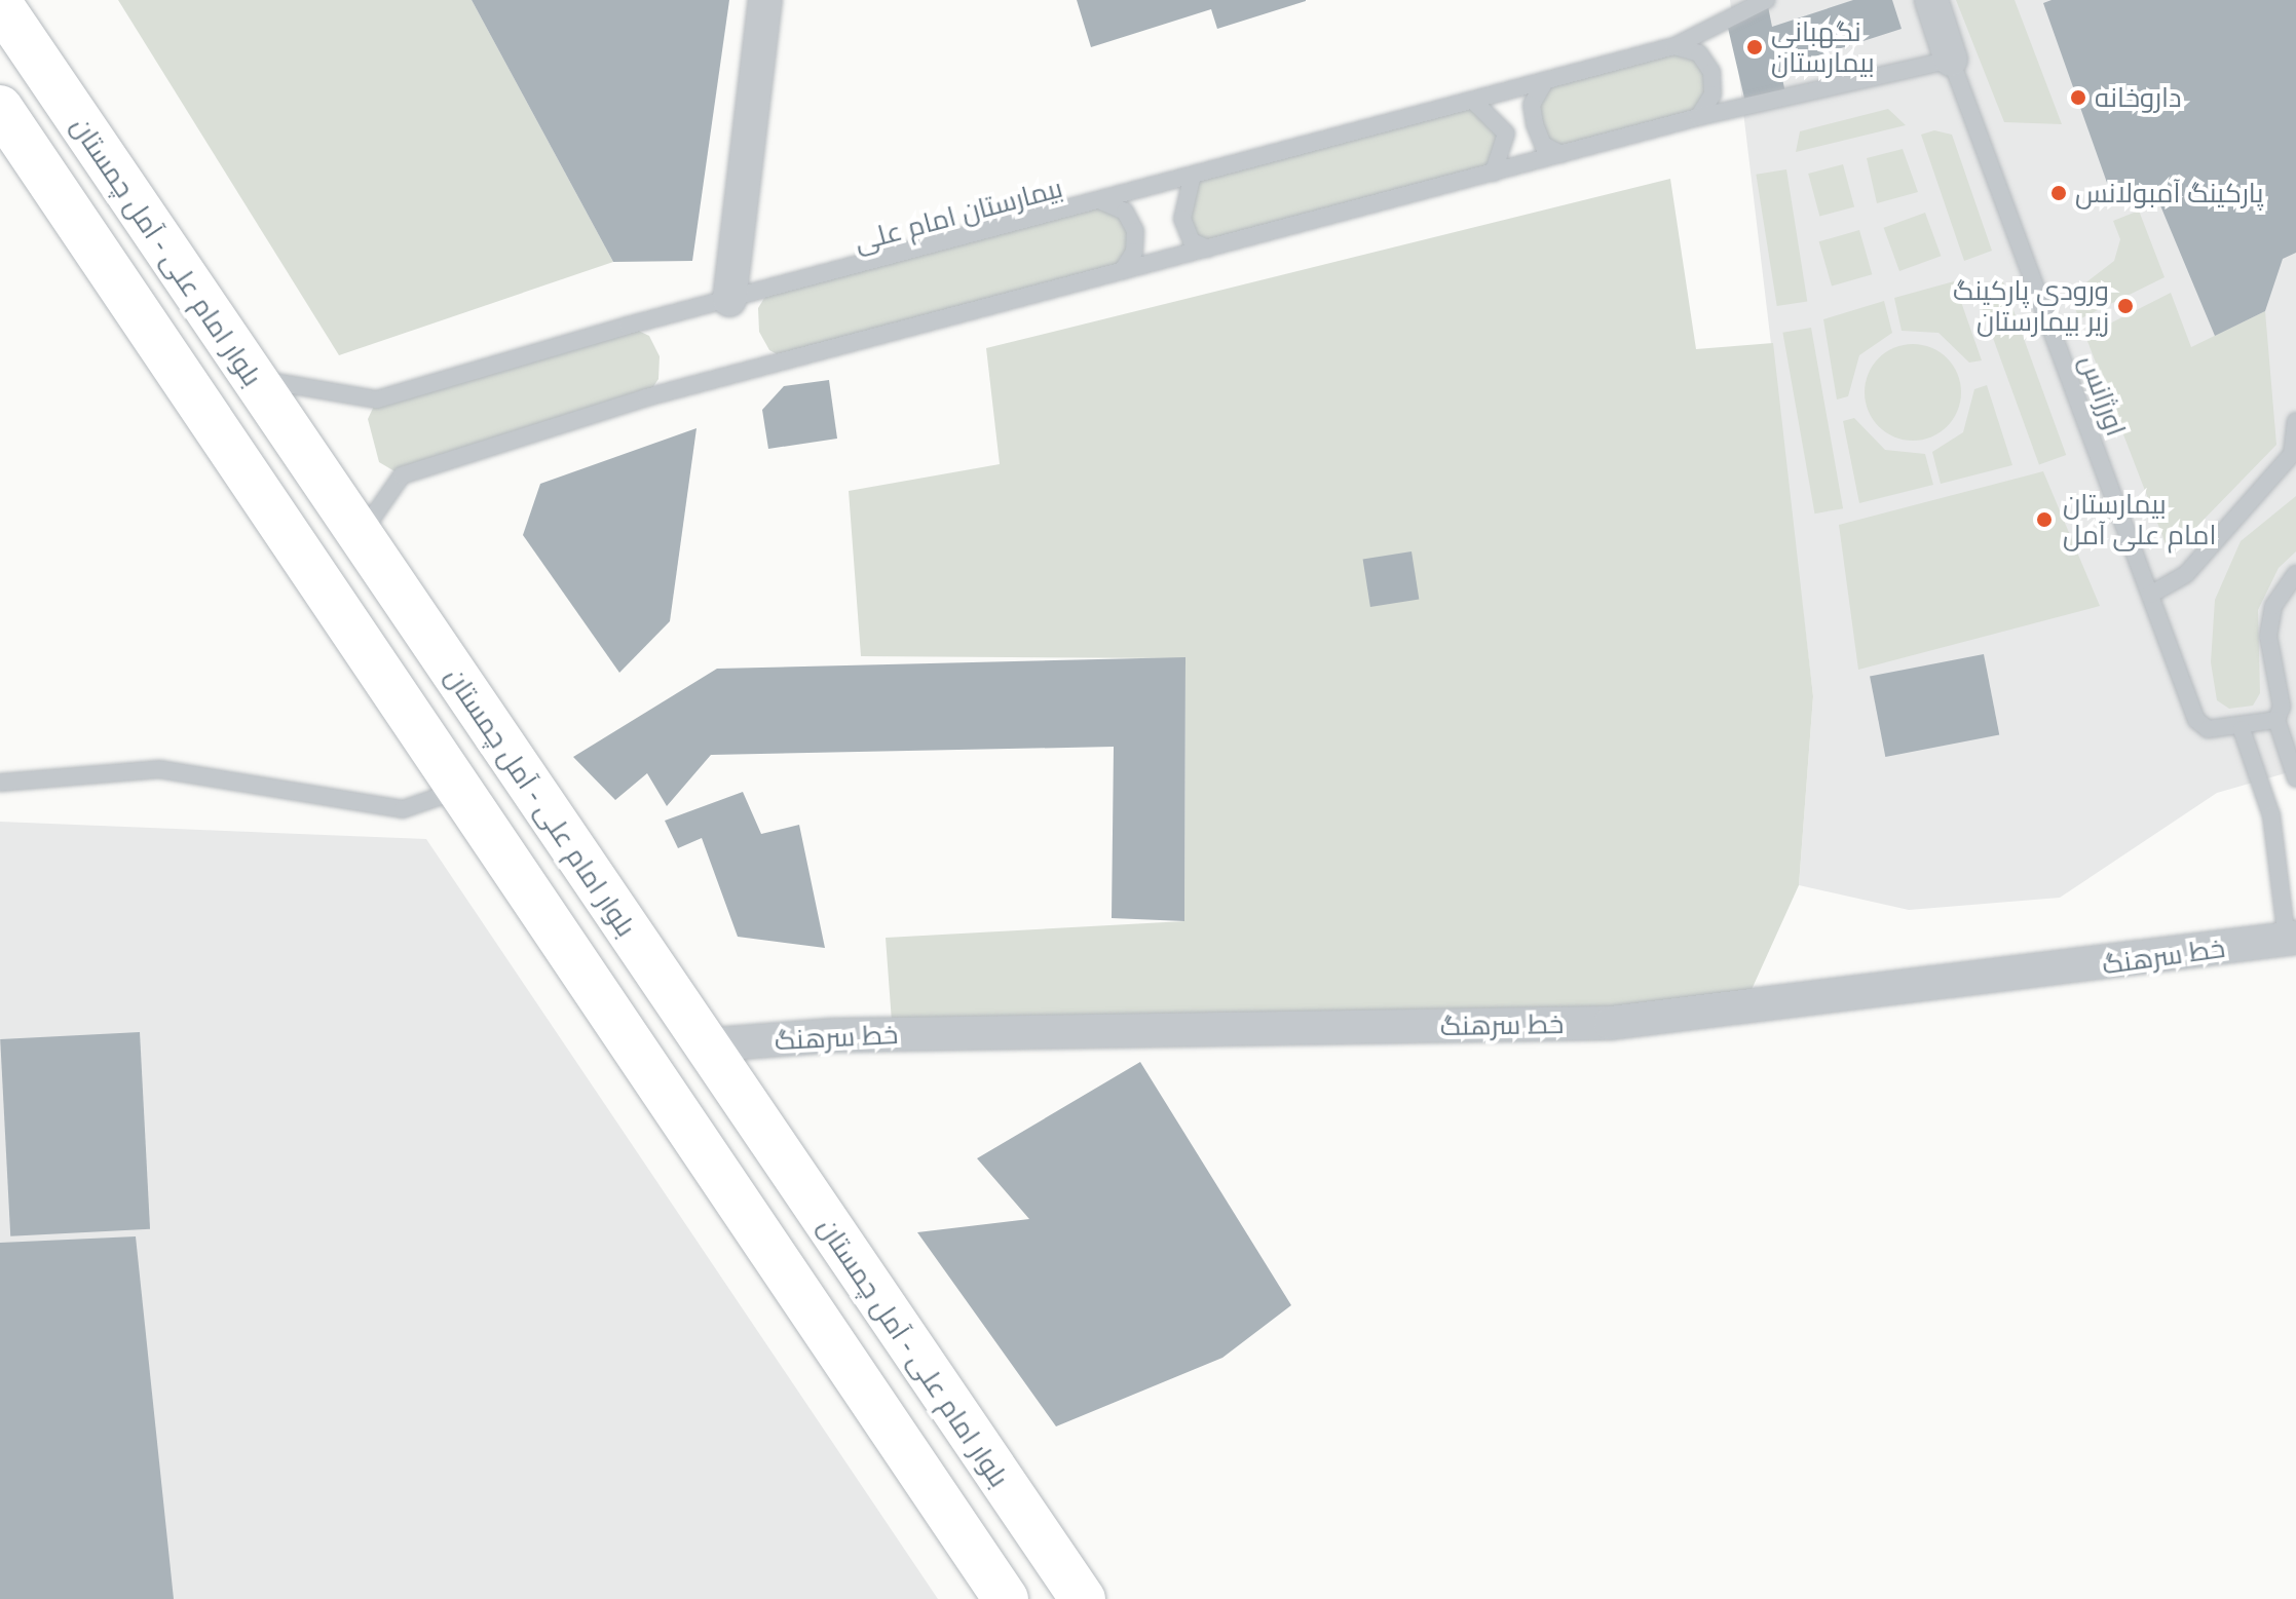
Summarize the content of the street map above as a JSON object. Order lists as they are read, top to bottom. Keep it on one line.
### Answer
{"streets":{"main road":["بلوار امام علی - آمل چمستان"],"street":["خط سرهنگ"],"lane":["بیمارستان امام علی","اورژانس"]},"crossings":[["بیمارستان امام علی","بلوار امام علی - آمل چمستان"],["بلوار امام علی - آمل چمستان","خط سرهنگ"]],"places":["نگهبانی بیمارستان","داروخانه","پارکینگ آمبولانس","ورودی پارکینگ زیر بیمارستان","بیمارستان امام علی آمل"]}
